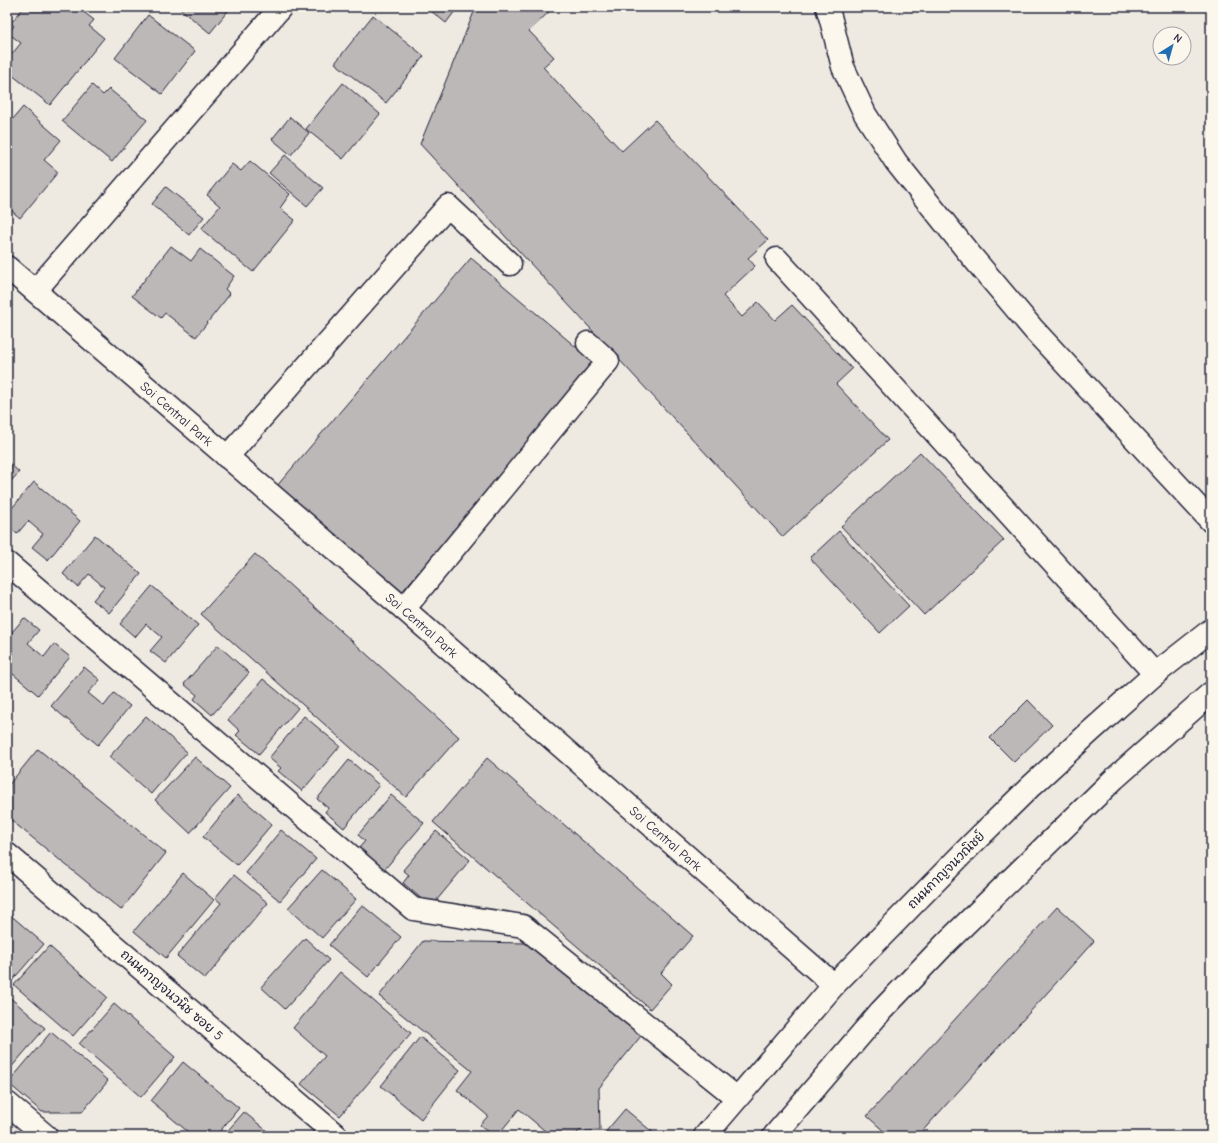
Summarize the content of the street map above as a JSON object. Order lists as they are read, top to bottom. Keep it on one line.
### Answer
{"streets":{"street":["Soi Central Park","ถนนกาญจนวณิชย์","ถนนกาญจนวนิช ซอย 5"]},"crossings":[["Soi Central Park","ถนนกาญจนวณิชย์"]],"north":"top right"}
